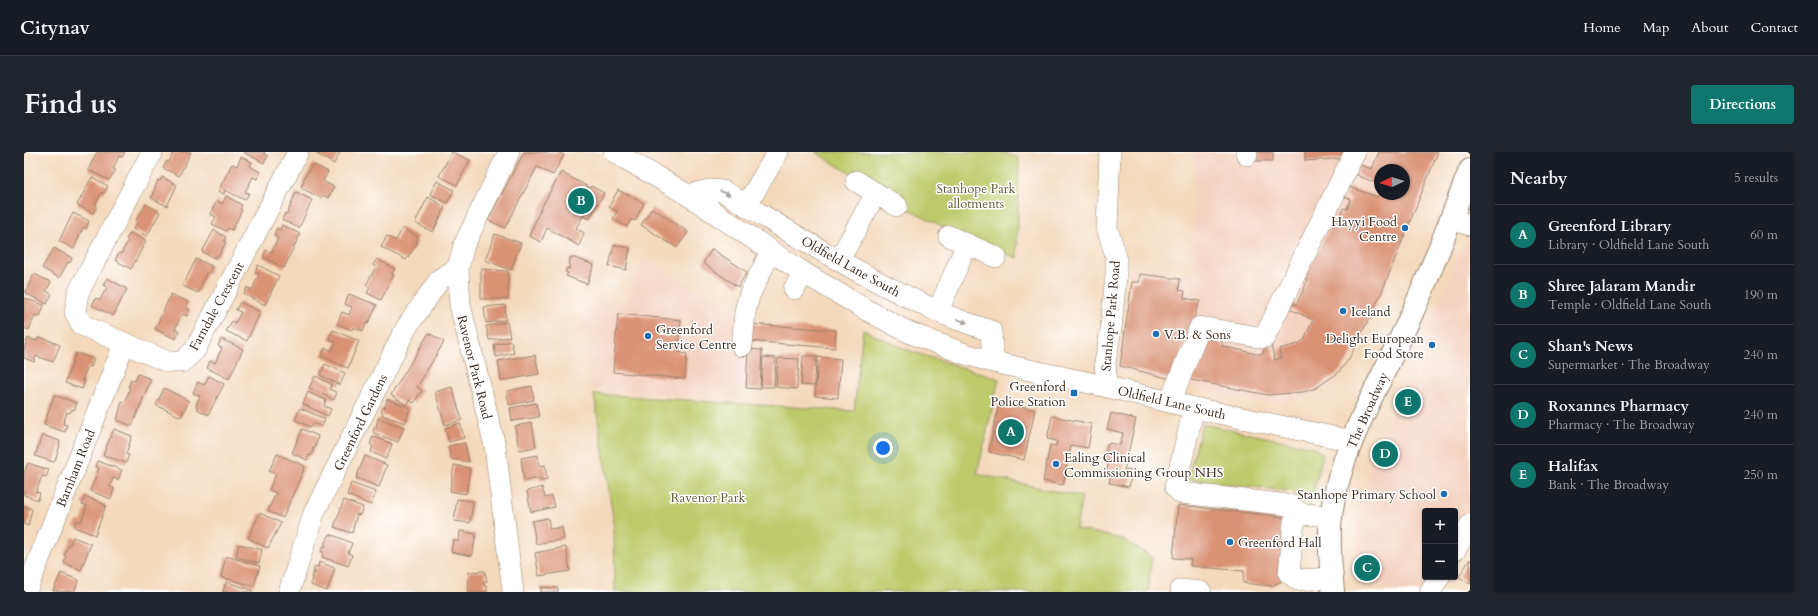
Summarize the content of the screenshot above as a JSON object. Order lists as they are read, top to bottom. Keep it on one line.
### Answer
{"streets":{"main road":["The Broadway"],"street":["Oldfield Lane South","Farndale Crescent","Stanhope Park Road","Ravenor Park Road","Greenford Gardens","Barnham Road"]},"crossings":[["Oldfield Lane South","Stanhope Park Road"],["Oldfield Lane South","The Broadway"],["Farndale Crescent","Barnham Road"],["Ravenor Park Road","Greenford Gardens"]],"parks":["Stanhope Park allotments","Ravenor Park"],"places":{"other":["Hayyi Food Centre","Iceland","V.B. & Sons","Greenford Service Centre","Delight European Food Store","Ealing Clinical Commissioning Group NHS","Stanhope Primary School","Greenford Hall"],"transit":["Greenford Police Station"]},"north":"left","page":{"header":"Citynav","nav":["Home","Map","About","Contact"],"title":"Find us","buttons":"Directions","heading":["Nearby","5 results"],"pins":["B","E","A","D","C"],"list":[{"mark":"A","name":"Greenford Library","note":"Library · Oldfield Lane South","value":"60 m"},{"mark":"B","name":"Shree Jalaram Mandir","note":"Temple · Oldfield Lane South","value":"190 m"},{"mark":"C","name":"Shan's News","note":"Supermarket · The Broadway","value":"240 m"},{"mark":"D","name":"Roxannes Pharmacy","note":"Pharmacy · The Broadway","value":"240 m"},{"mark":"E","name":"Halifax","note":"Bank · The Broadway","value":"250 m"}],"map_buttons":["+","−"]}}
